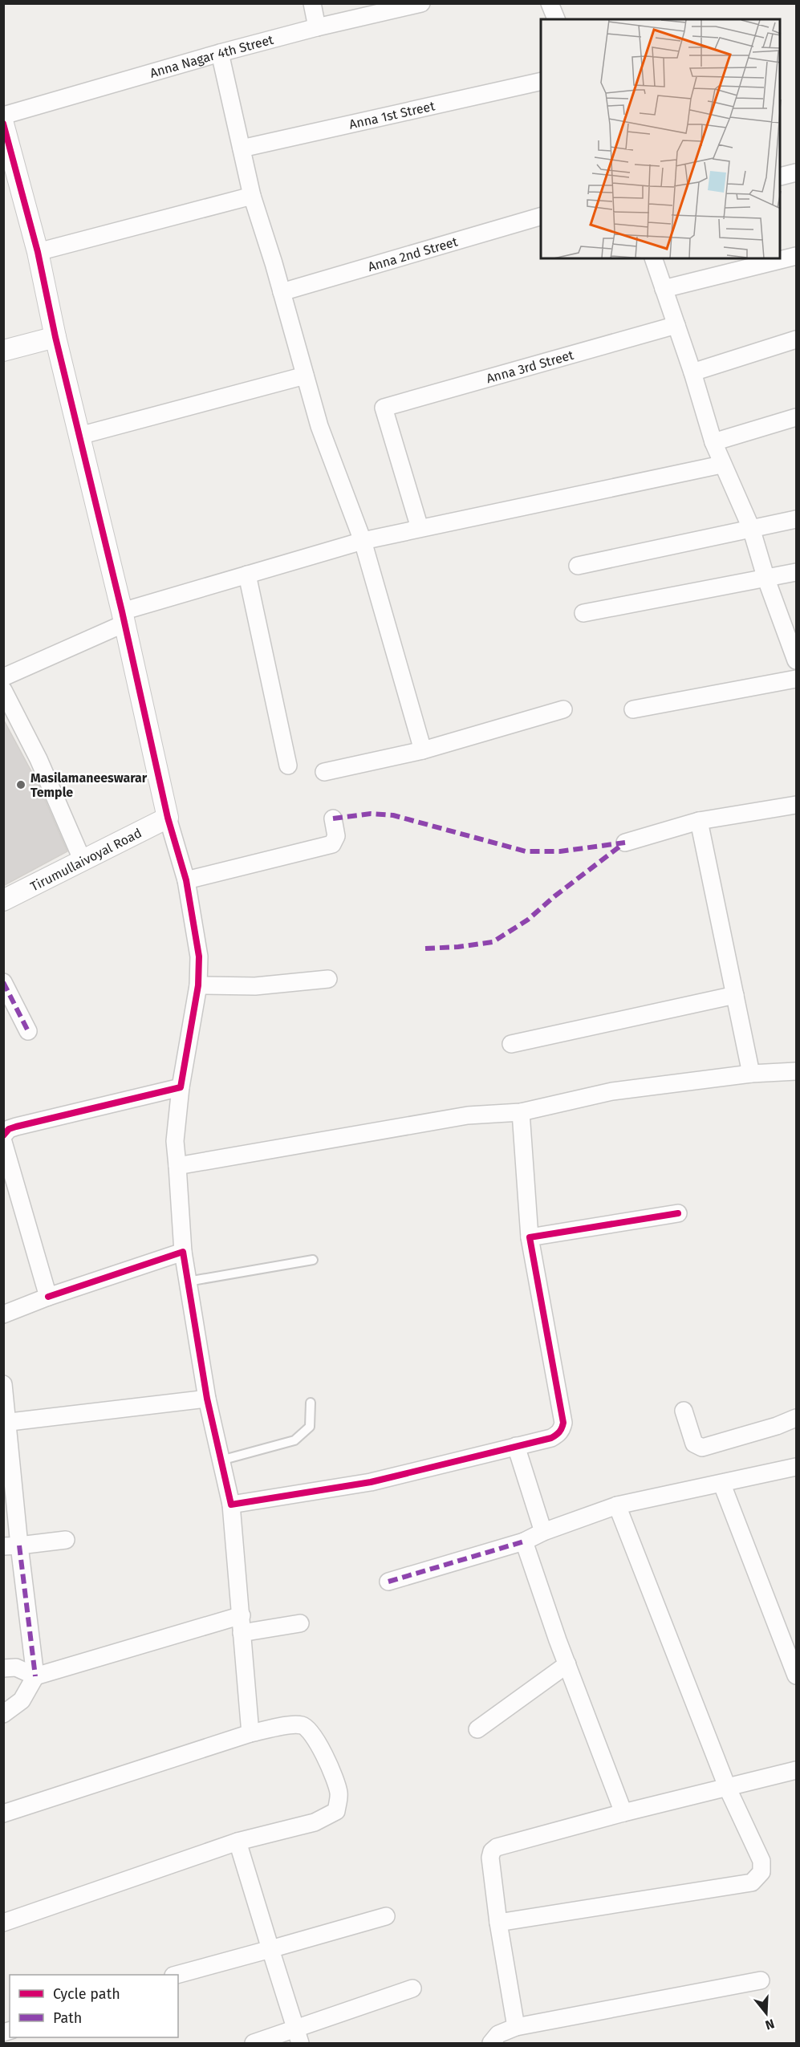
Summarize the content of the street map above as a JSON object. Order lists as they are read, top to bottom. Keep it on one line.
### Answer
{"streets":{"street":["Anna Nagar 4th Street","Anna 1st Street","Anna 2nd Street","Anna 3rd Street","Tirumullaivoyal Road"]},"places":["Masilamaneeswarar Temple"],"legend":["Cycle path","Path"],"north":"bottom"}
